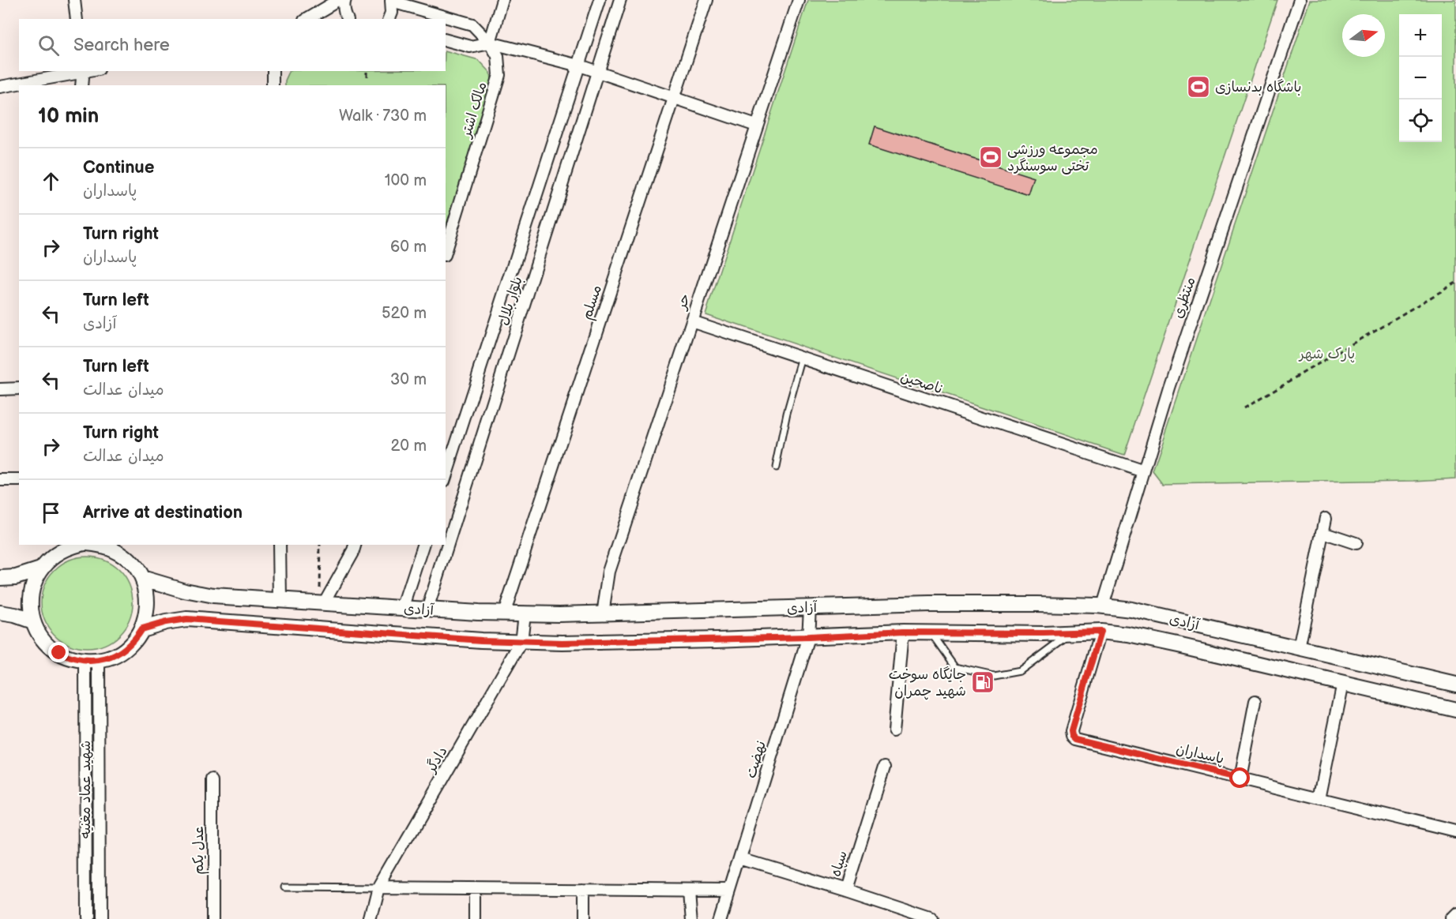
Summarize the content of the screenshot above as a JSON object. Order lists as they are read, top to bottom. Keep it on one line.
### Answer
{"streets":{"main road":["آزادی"],"street":["مالک اشتر","منتظری","بلوار بلال","حر","مسلم","ناصحین","پاسداران","دادگر","نهضت","شهید عماد مغنیه","عدل یکم","سپاه"]},"crossings":[["منتظری","ناصحین"],["منتظری","آزادی"],["بلوار بلال","آزادی"],["حر","ناصحین"],["حر","آزادی"],["مسلم","آزادی"],["آزادی","پاسداران"],["آزادی","دادگر"],["آزادی","نهضت"],["نهضت","سپاه"]],"parks":["پارک شهر"],"places":{"sports":["باشگاه بدنسازی","مجموعه ورزشی تختی سوسنگرد"],"fuel station":["جایگاه سوخت شهید چمران"]},"north":"right","page":{"map_buttons":["+","−"],"search":"Search here","heading":["10 min","Walk · 730 m"],"list":[["Continue","پاسداران","100 m"],["Turn right","پاسداران","60 m"],["Turn left","آزادی","520 m"],["Turn left","میدان عدالت","30 m"],["Turn right","میدان عدالت","20 m"],"Arrive at destination"]}}
